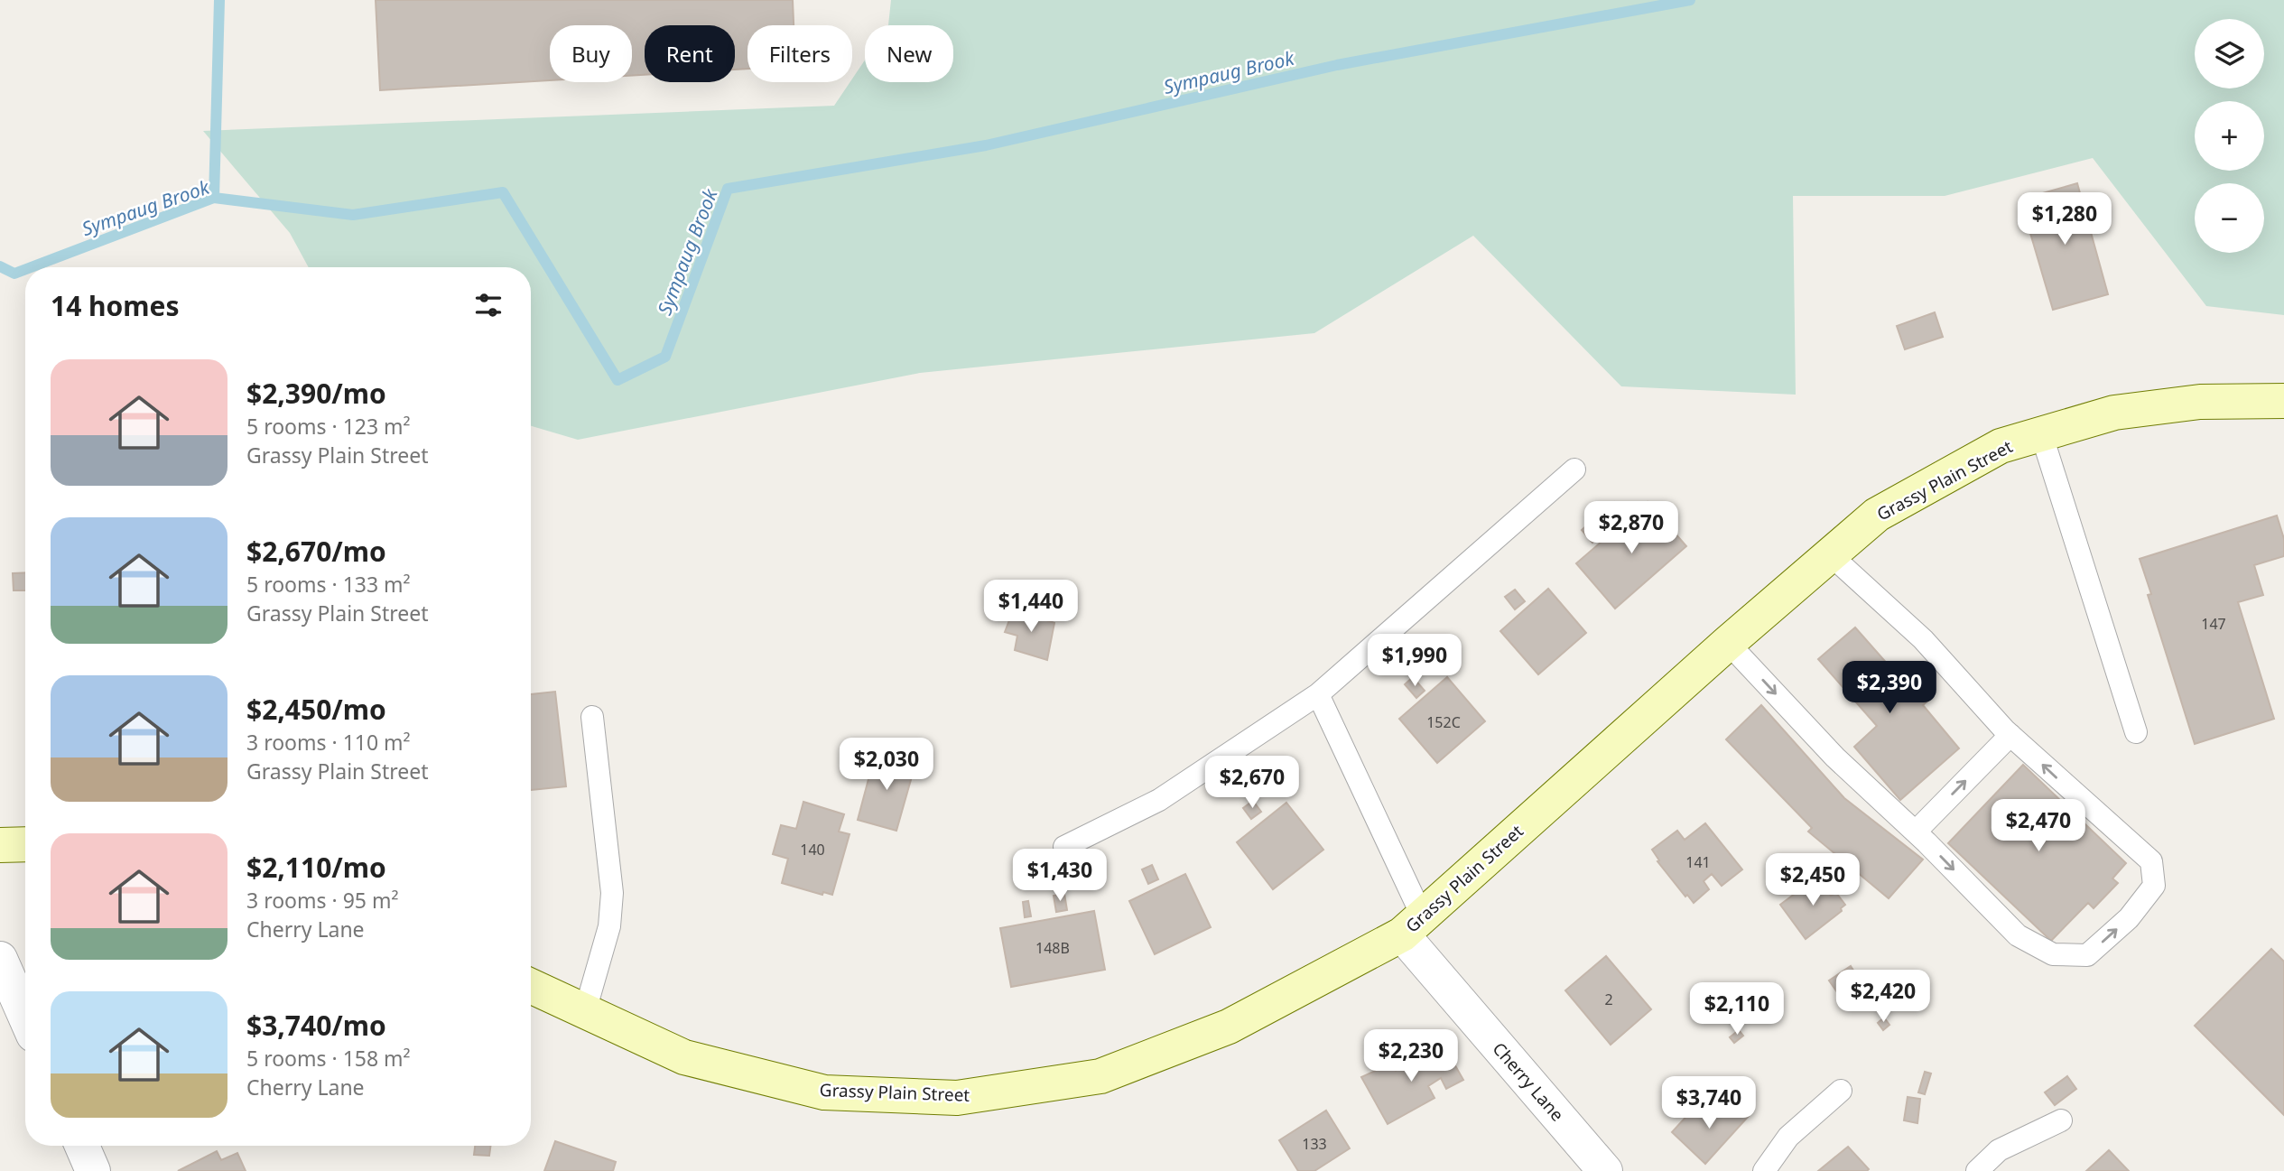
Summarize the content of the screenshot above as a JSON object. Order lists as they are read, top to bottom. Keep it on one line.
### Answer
{"streets":{"main road":["Grassy Plain Street"],"street":["Cherry Lane"]},"crossings":[["Grassy Plain Street","Cherry Lane"]],"water":["Sympaug Brook"],"house_numbers":["147","152C","140","141","148B","2","133"],"page":{"map_buttons":["+","−"],"chip":["Buy","Rent","Filters","New"],"price":["$1,280","$2,870","$1,440","$1,990","$2,390","$2,030","$2,670","$2,470","$1,430","$2,450","$2,420","$2,110","$2,230","$3,740"],"heading":"14 homes","list":[{"name":"$2,390/mo","note":"5 rooms · 123 m² · Grassy Plain Street"},{"name":"$2,670/mo","note":"5 rooms · 133 m² · Grassy Plain Street"},{"name":"$2,450/mo","note":"3 rooms · 110 m² · Grassy Plain Street"},{"name":"$2,110/mo","note":"3 rooms · 95 m² · Cherry Lane"},{"name":"$3,740/mo","note":"5 rooms · 158 m² · Cherry Lane"}]}}
